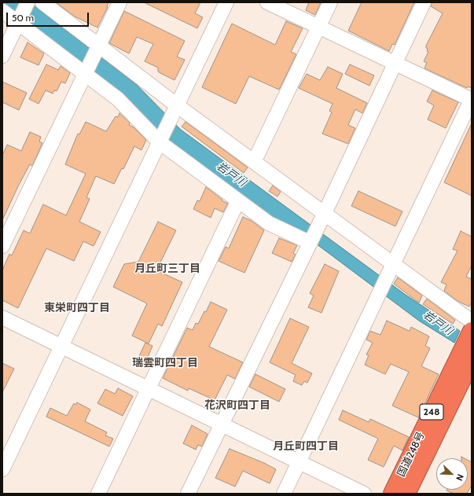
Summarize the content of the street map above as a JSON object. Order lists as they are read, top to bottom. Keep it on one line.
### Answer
{"streets":{"highway":["248","国道248号"]},"districts":["月丘町三丁目","東栄町四丁目","瑞雲町四丁目","花沢町四丁目","月丘町四丁目"],"water":["岩戸川"],"scale_bar":"50 m","north":"bottom right"}
